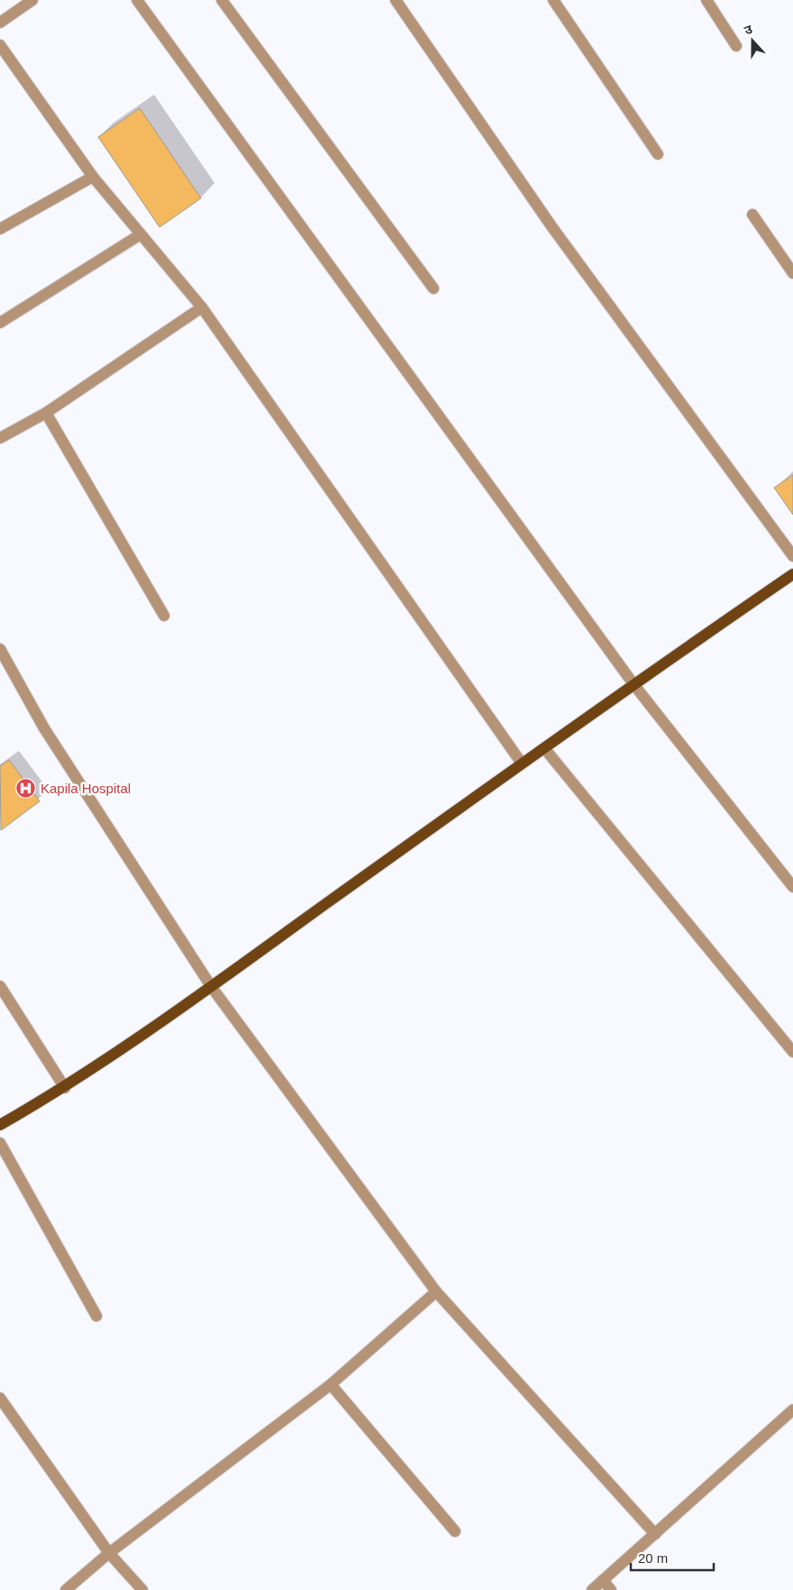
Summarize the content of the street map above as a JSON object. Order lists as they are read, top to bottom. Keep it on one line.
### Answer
{"places":{"hospital":["Kapila Hospital"]},"scale_bar":"20 m","north":"top"}
